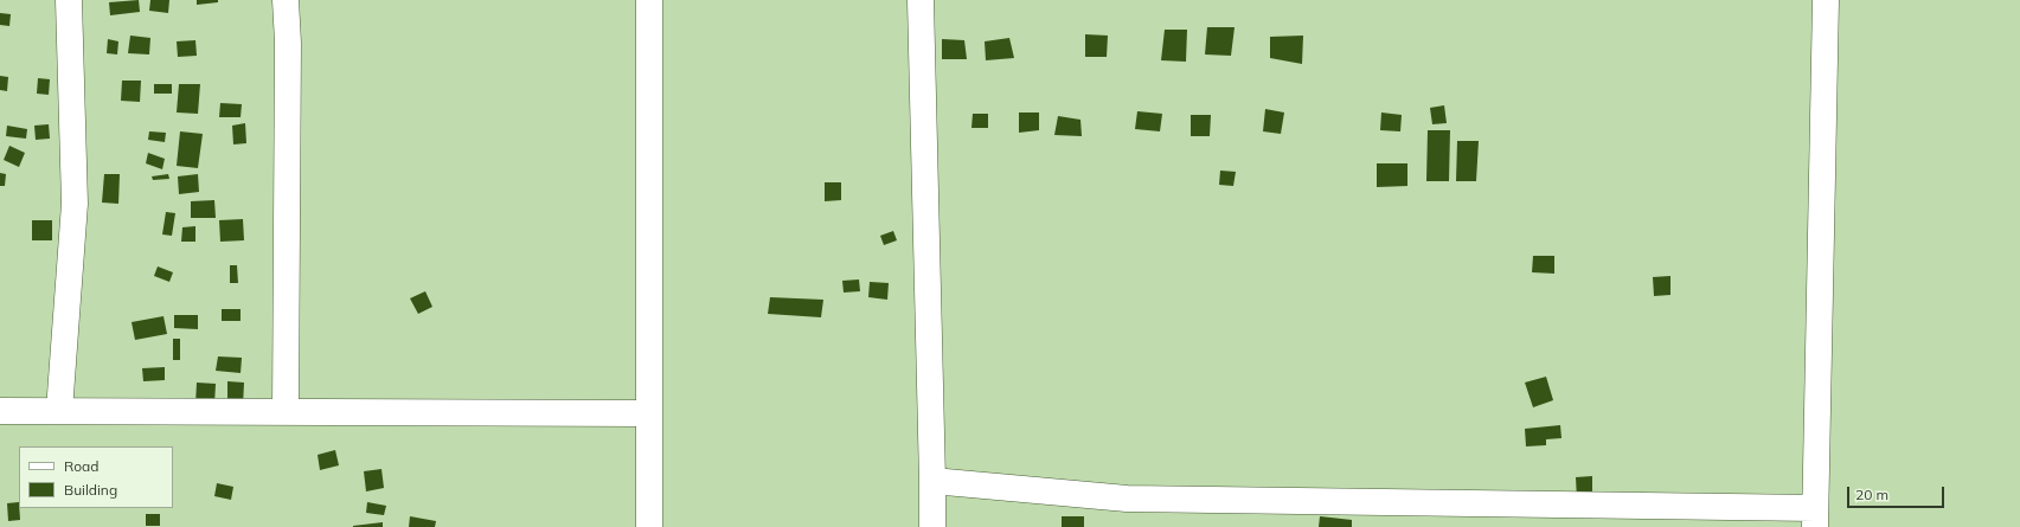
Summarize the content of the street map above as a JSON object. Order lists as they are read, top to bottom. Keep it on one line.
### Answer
{"legend":["Road","Building"],"scale_bar":"20 m"}
